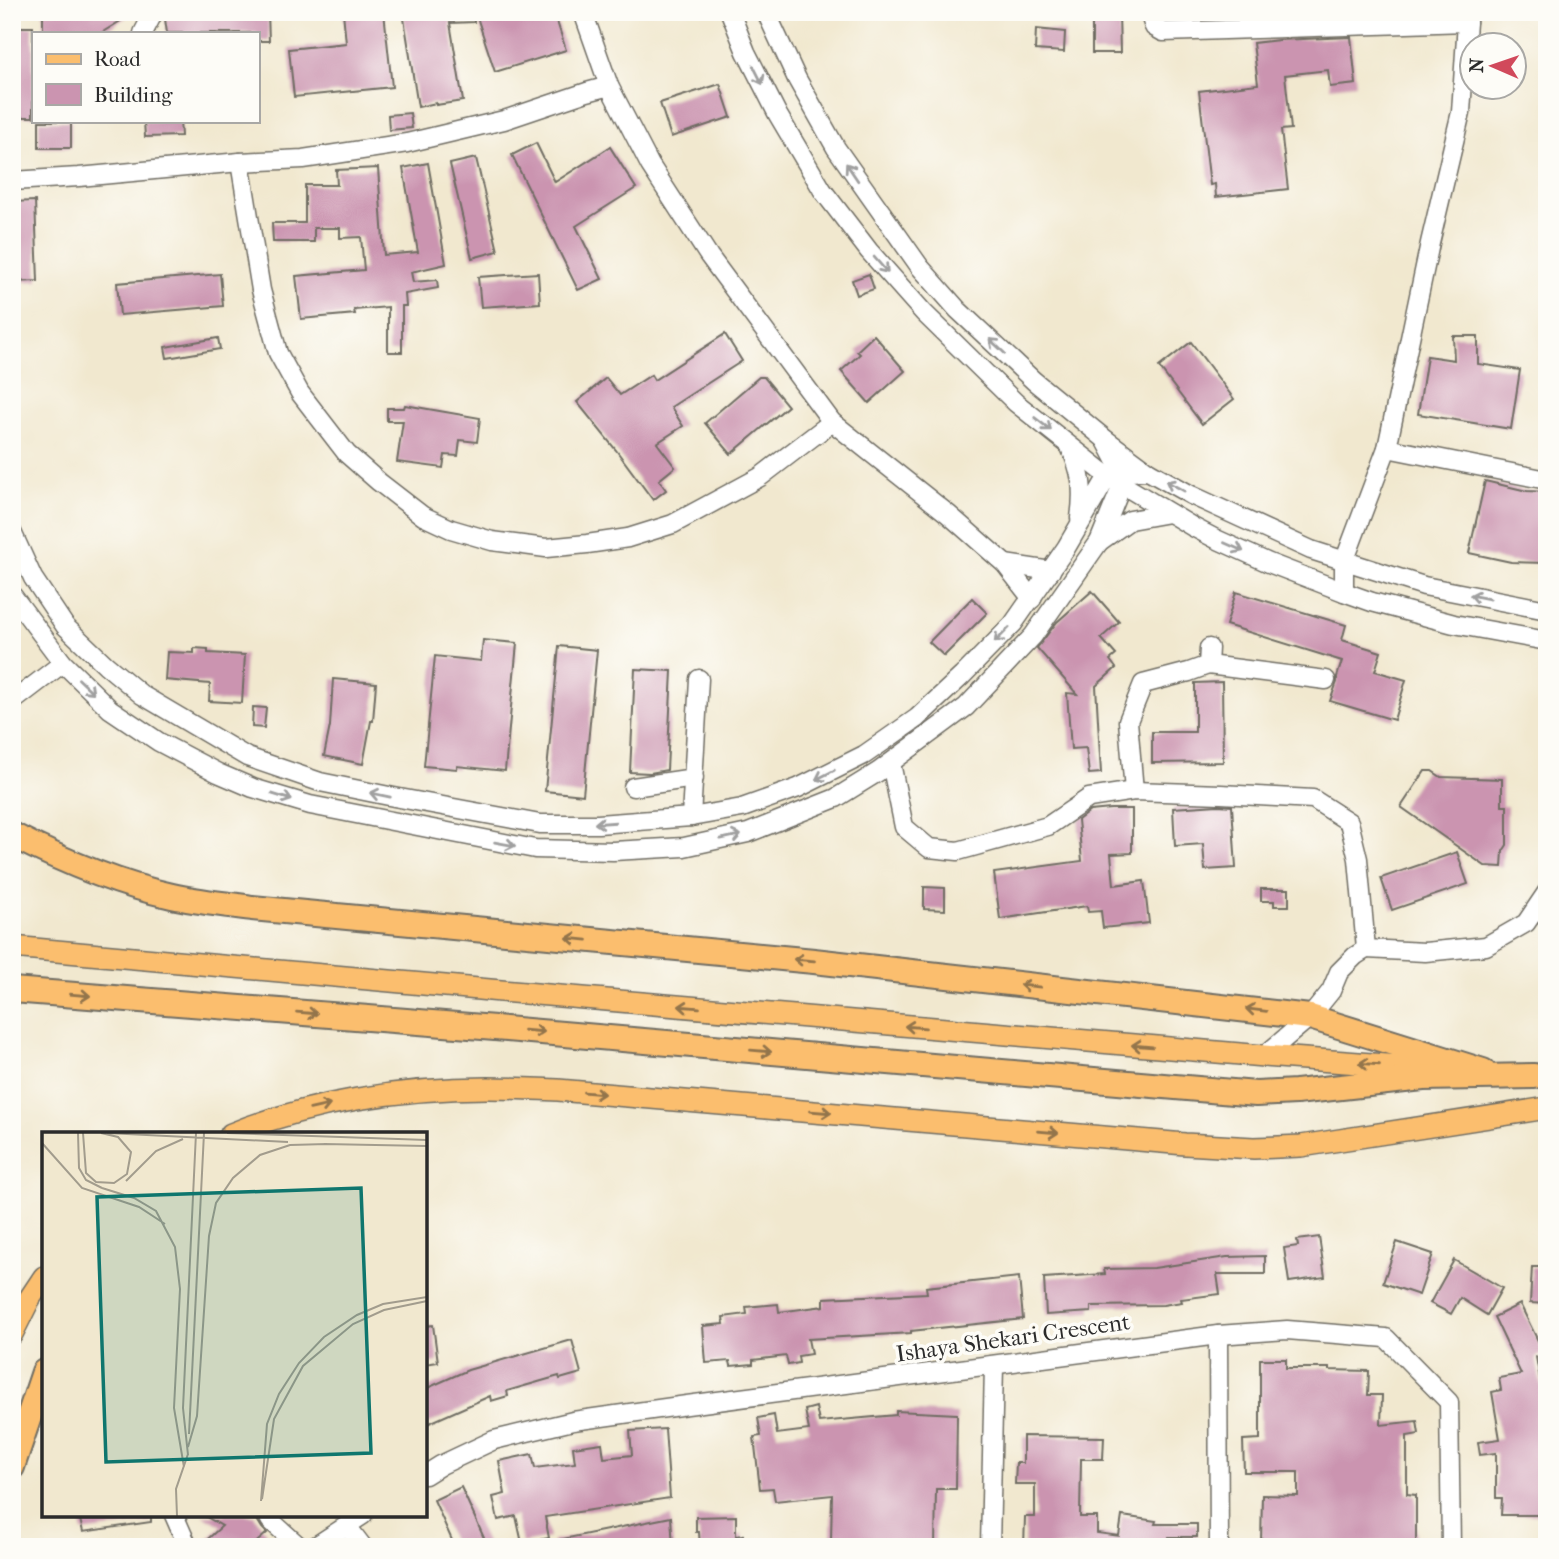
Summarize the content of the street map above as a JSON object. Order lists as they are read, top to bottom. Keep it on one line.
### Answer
{"streets":{"street":["Ishaya Shekari Crescent"]},"legend":["Road","Building"],"north":"left"}
